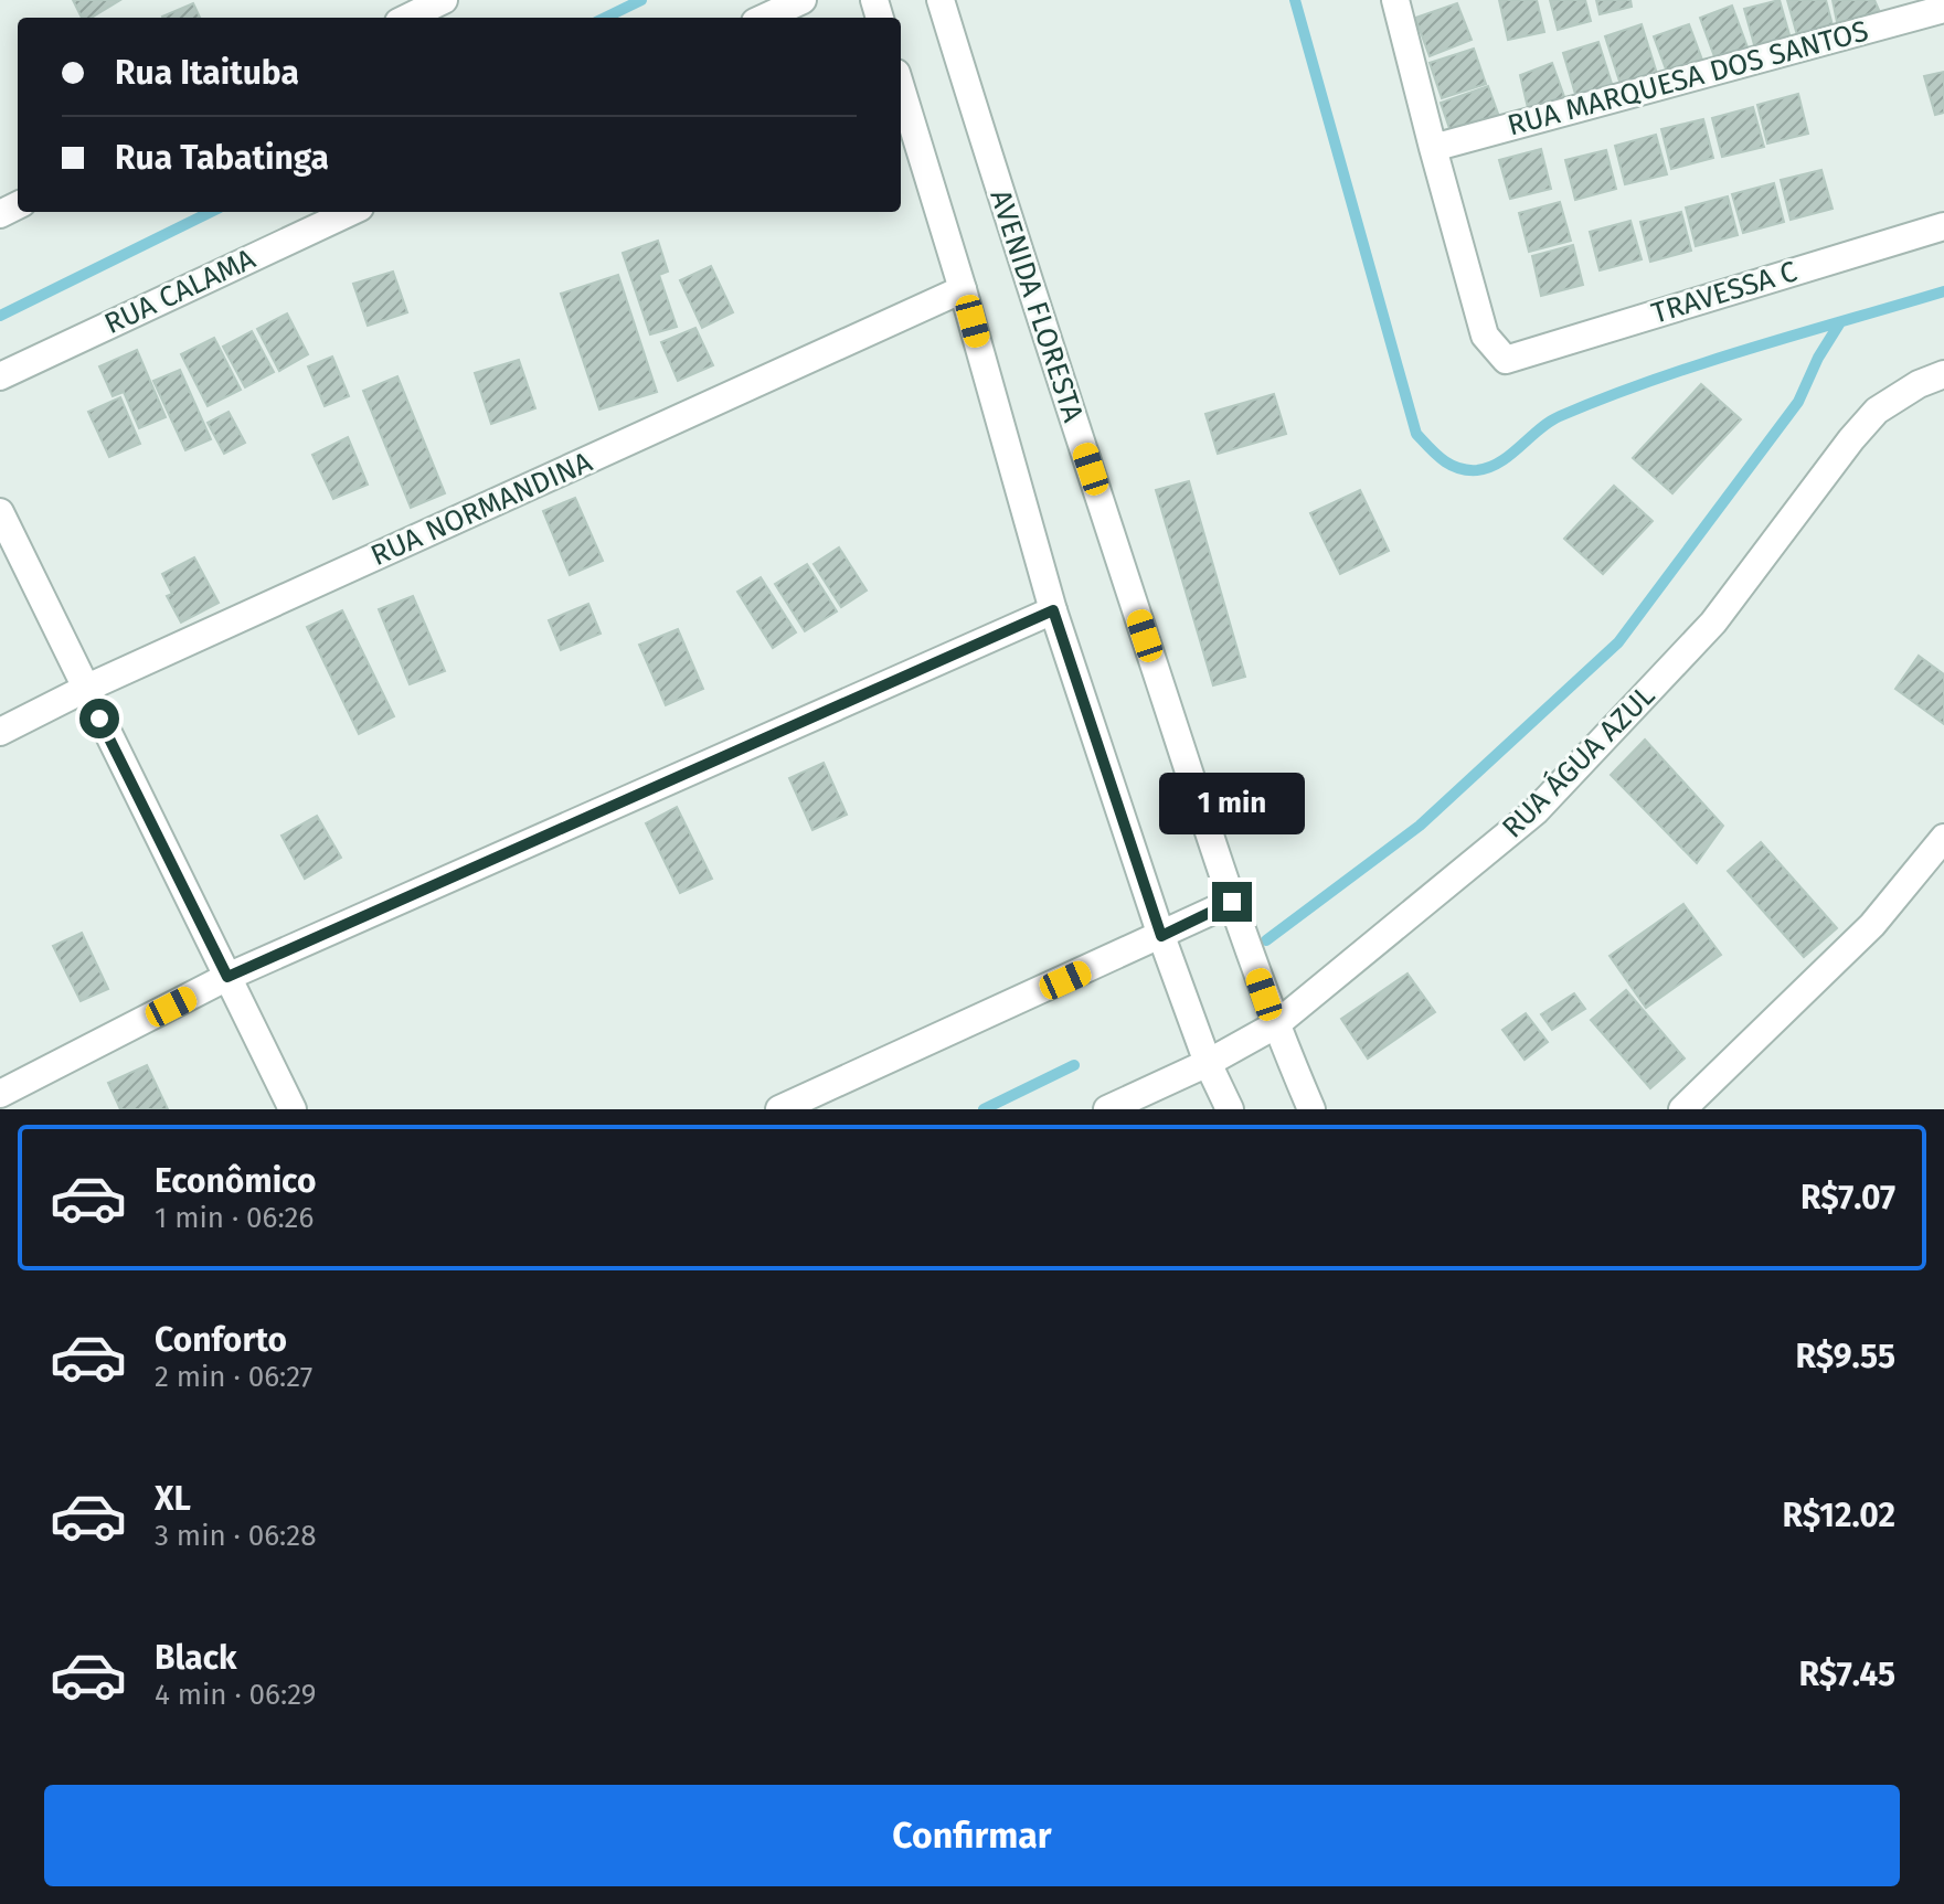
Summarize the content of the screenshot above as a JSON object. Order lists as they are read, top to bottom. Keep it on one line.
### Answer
{"streets":{"street":["RUA MARQUESA DOS SANTOS","RUA CALAMA","TRAVESSA C","AVENIDA FLORESTA","RUA NORMANDINA","RUA ÁGUA AZUL"]},"crossings":[["RUA MARQUESA DOS SANTOS","TRAVESSA C"],["AVENIDA FLORESTA","RUA ÁGUA AZUL"]],"page":{"banner":["Rua Itaituba","Rua Tabatinga"],"bubble":"1 min","list":[{"name":"Econômico","note":"1 min · 06:26","value":"R$7.07"},{"name":"Conforto","note":"2 min · 06:27","value":"R$9.55"},{"name":"XL","note":"3 min · 06:28","value":"R$12.02"},{"name":"Black","note":"4 min · 06:29","value":"R$7.45"}],"buttons":"Confirmar"}}
